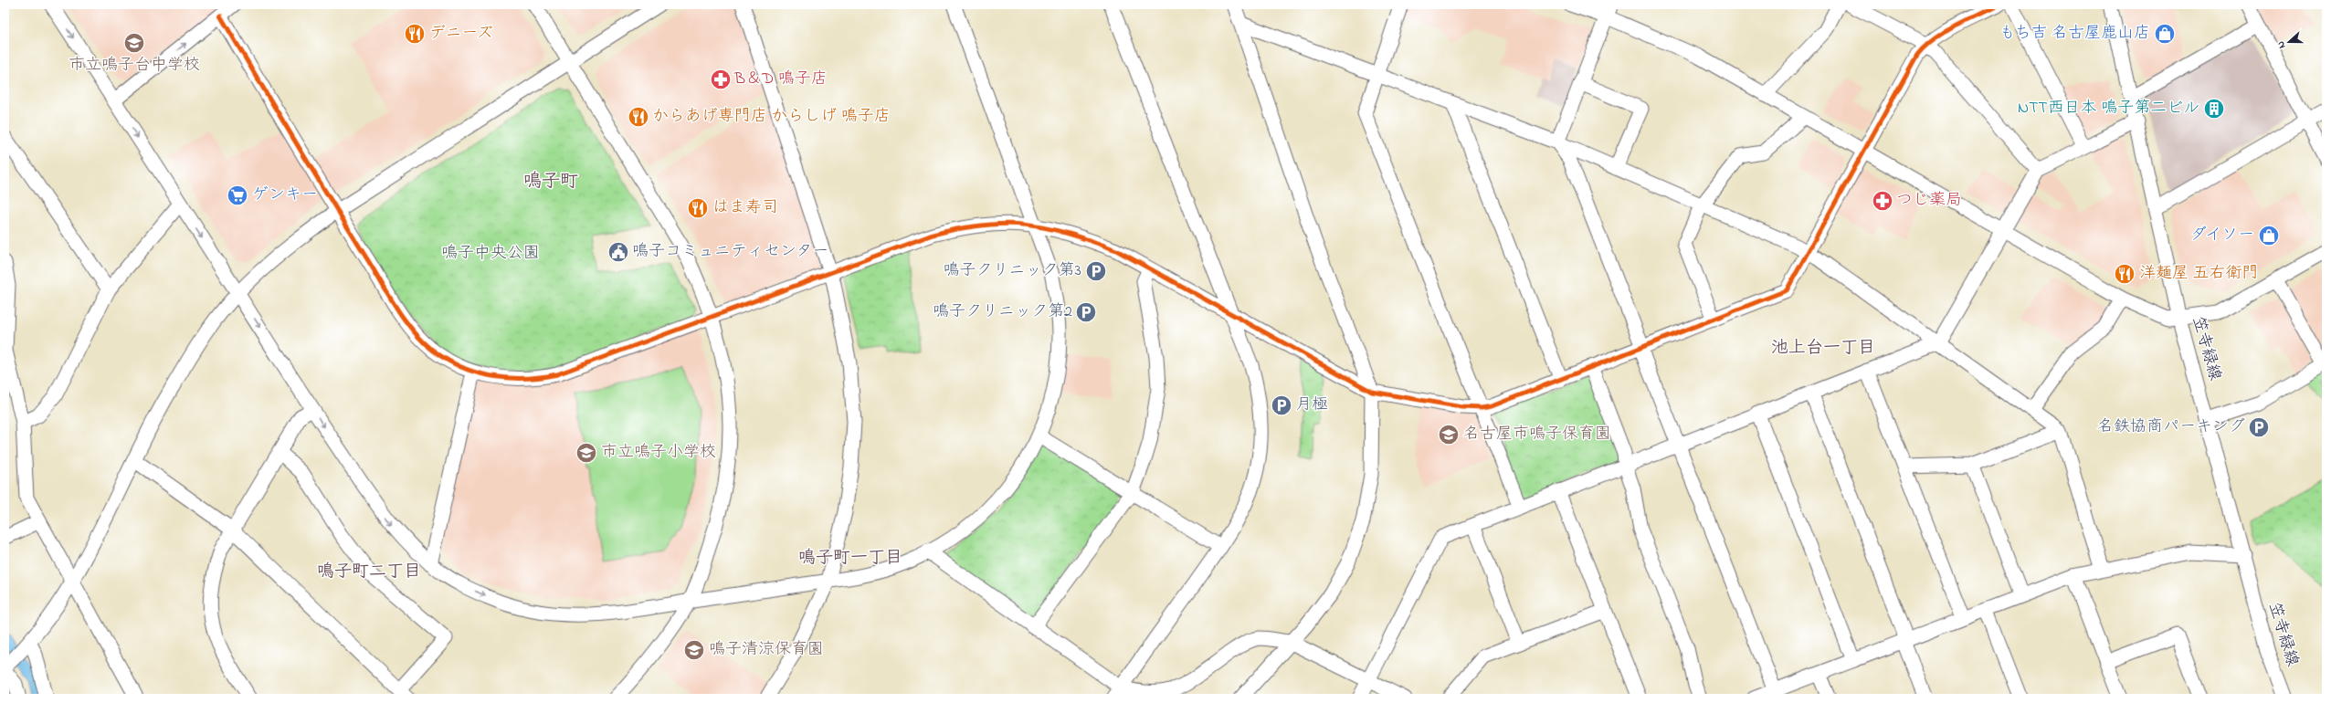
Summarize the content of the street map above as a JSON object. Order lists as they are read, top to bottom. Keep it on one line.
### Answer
{"streets":{"street":["笠寺緑線"]},"districts":["鳴子町","池上台一丁目","鳴子町一丁目","鳴子町二丁目"],"parks":["鳴子中央公園"],"places":{"restaurant":["デニーズ","からあげ専門店 からしげ 鳴子店","はま寿司","洋麺屋 五右衛門"],"shop":["もち吉 名古屋鹿山店","ダイソー"],"school or university":["市立鳴子台中学校","名古屋市鳴子保育園","市立鳴子小学校","鳴子清涼保育園"],"pharmacy":["B＆D 鳴子店","つじ薬局"],"building":["NTT西日本 鳴子第二ビル"],"supermarket":["ゲンキー"],"public building":["鳴子コミュニティセンター"],"parking":["鳴子クリニック第3","鳴子クリニック第2","月極","名鉄協商パーキング"]},"north":"left"}
